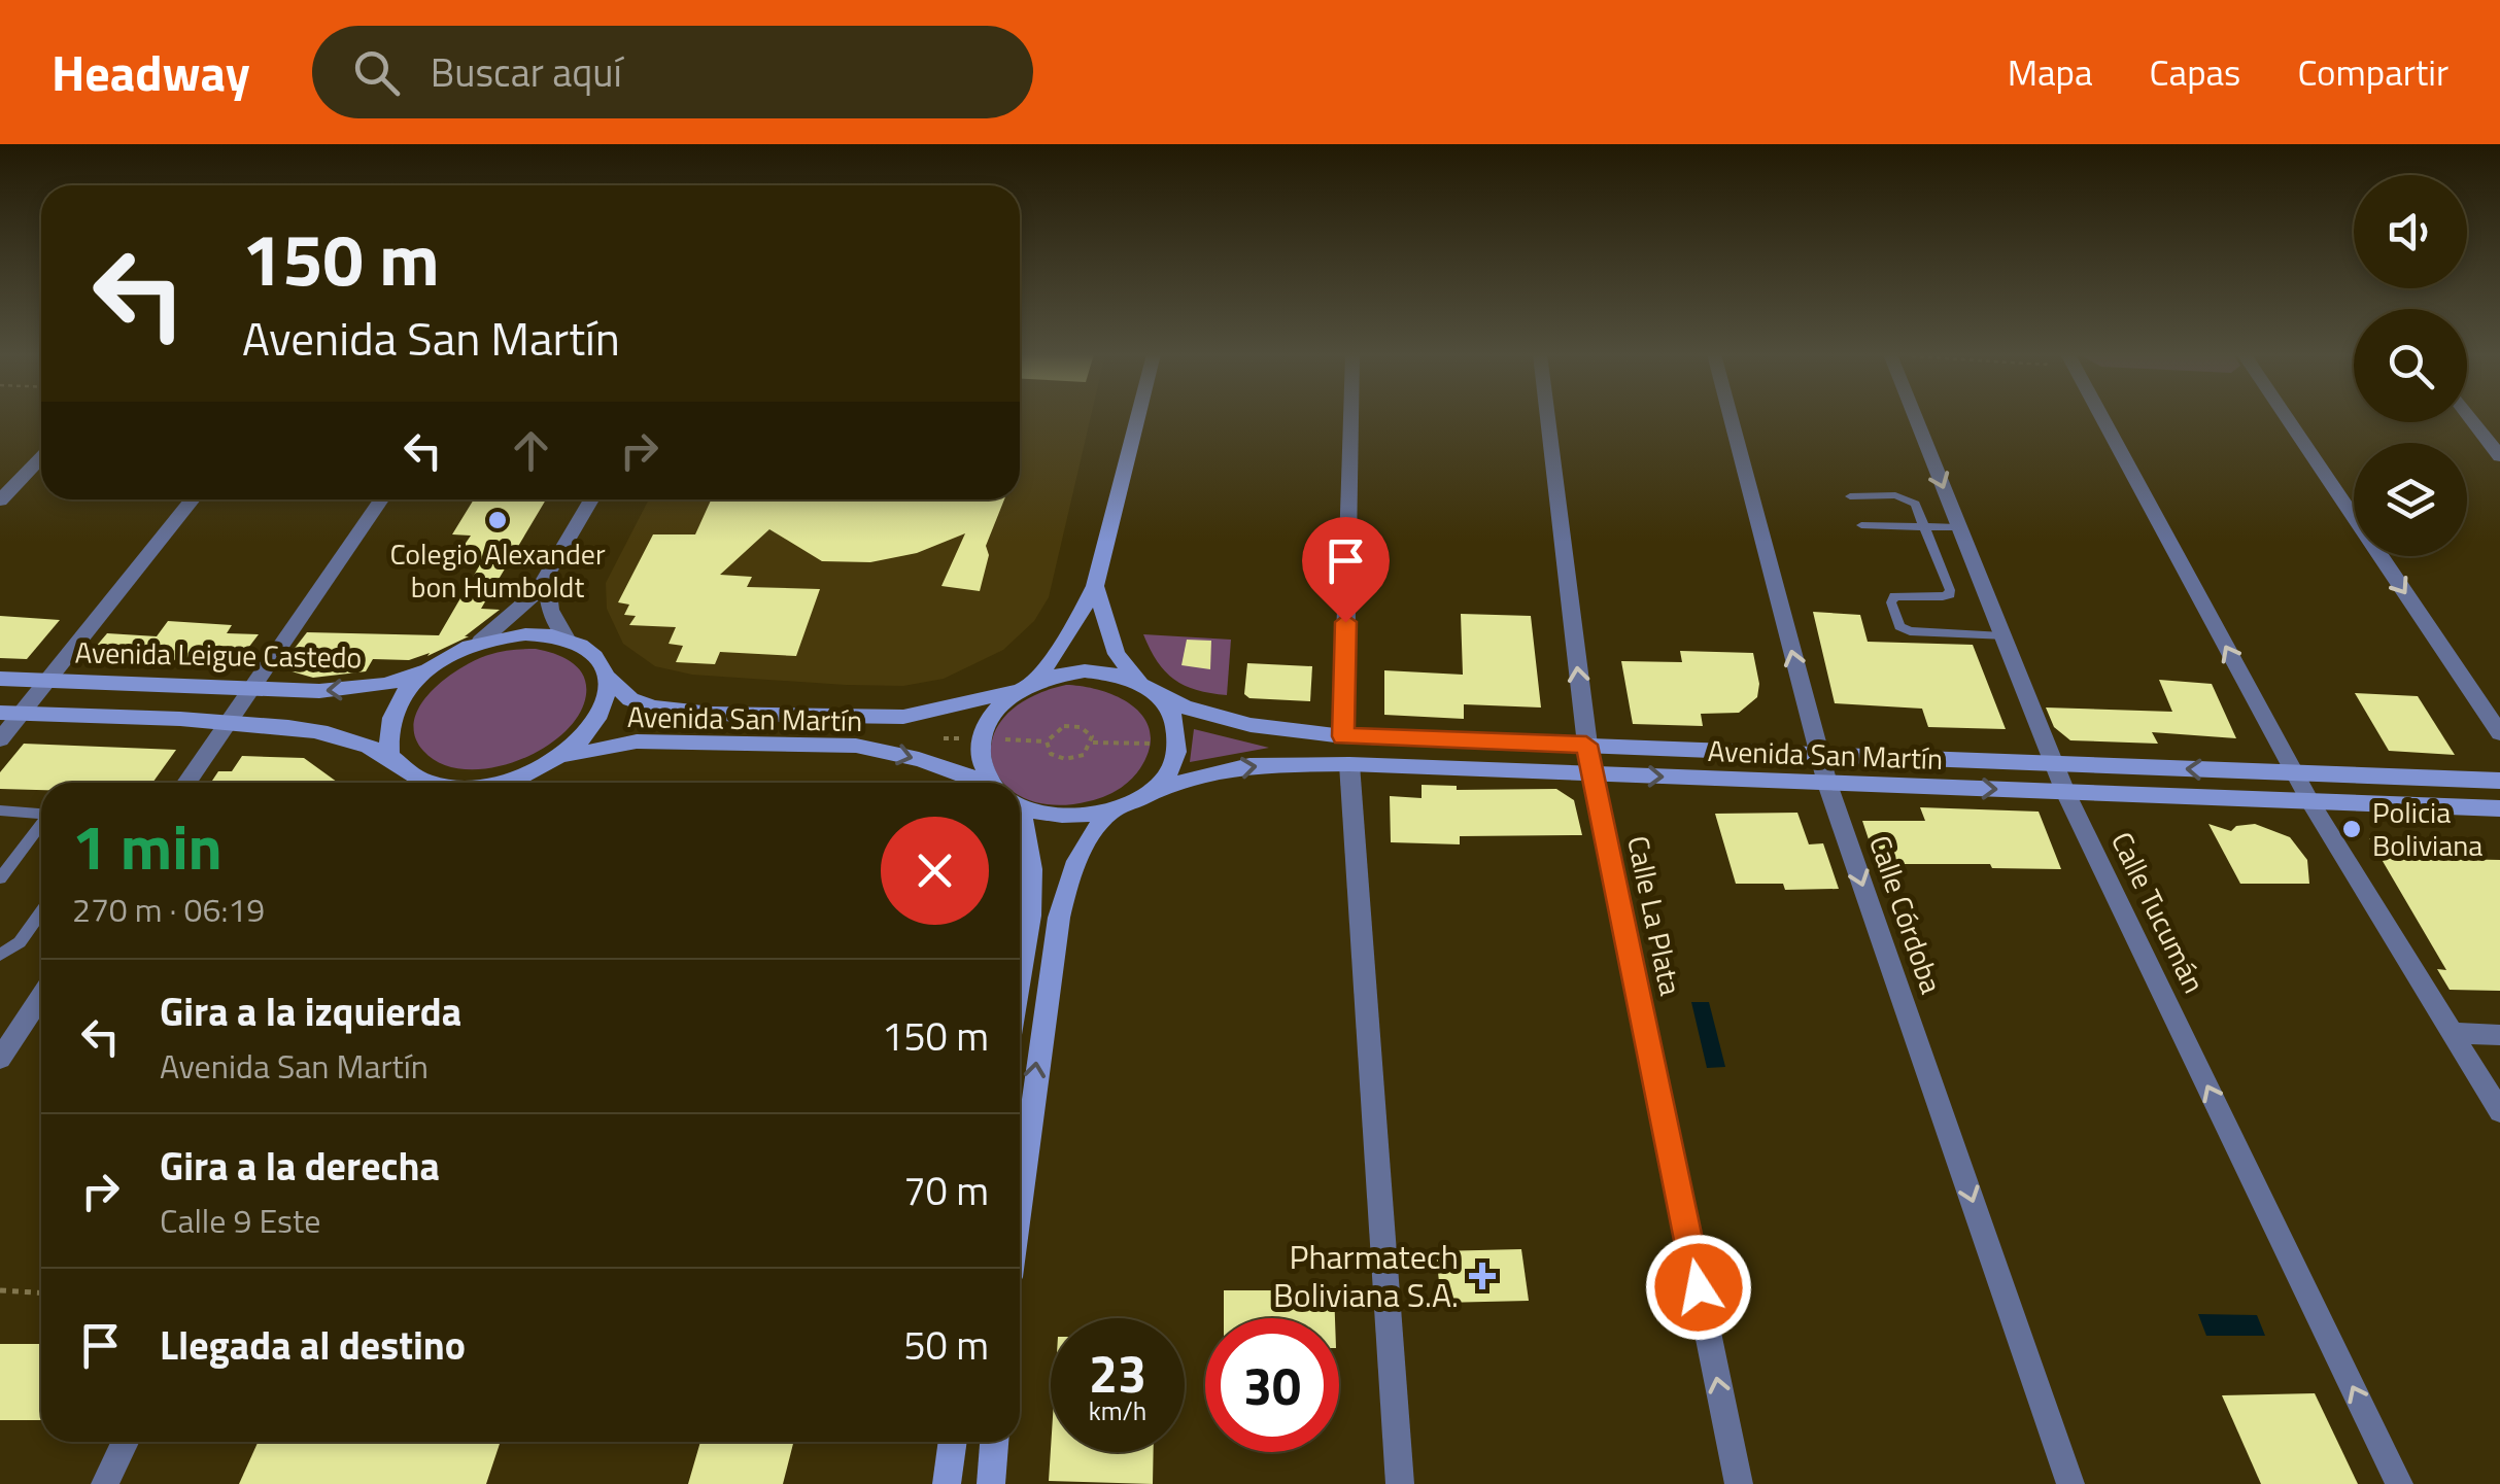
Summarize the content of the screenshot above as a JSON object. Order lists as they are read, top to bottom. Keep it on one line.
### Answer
{"streets":{"main road":["Avenida Leigue Castedo","Avenida San Martín"],"street":["Calle Tucumán","Calle Córdoba","Calle La Plata"]},"crossings":[["Avenida San Martín","Calle Tucumán"],["Avenida San Martín","Calle Córdoba"],["Avenida San Martín","Calle La Plata"]],"one_way":["Calle La Plata"],"places":{"other":["Colegio Alexander bon Humboldt","Policia Boliviana"],"health":["Pharmatech Boliviana S.A."]},"page":{"header":"Headway","search":"Buscar aquí","nav":["Mapa","Capas","Compartir"],"turn":["150 m","Avenida San Martín"],"heading":["1 min","270 m · 06:19"],"list":[{"name":"Gira a la izquierda","note":"Avenida San Martín","value":"150 m"},{"name":"Gira a la derecha","note":"Calle 9 Este","value":"70 m"},{"name":"Llegada al destino","value":"50 m"}],"speed":"23 km/h","limit":"30"}}
